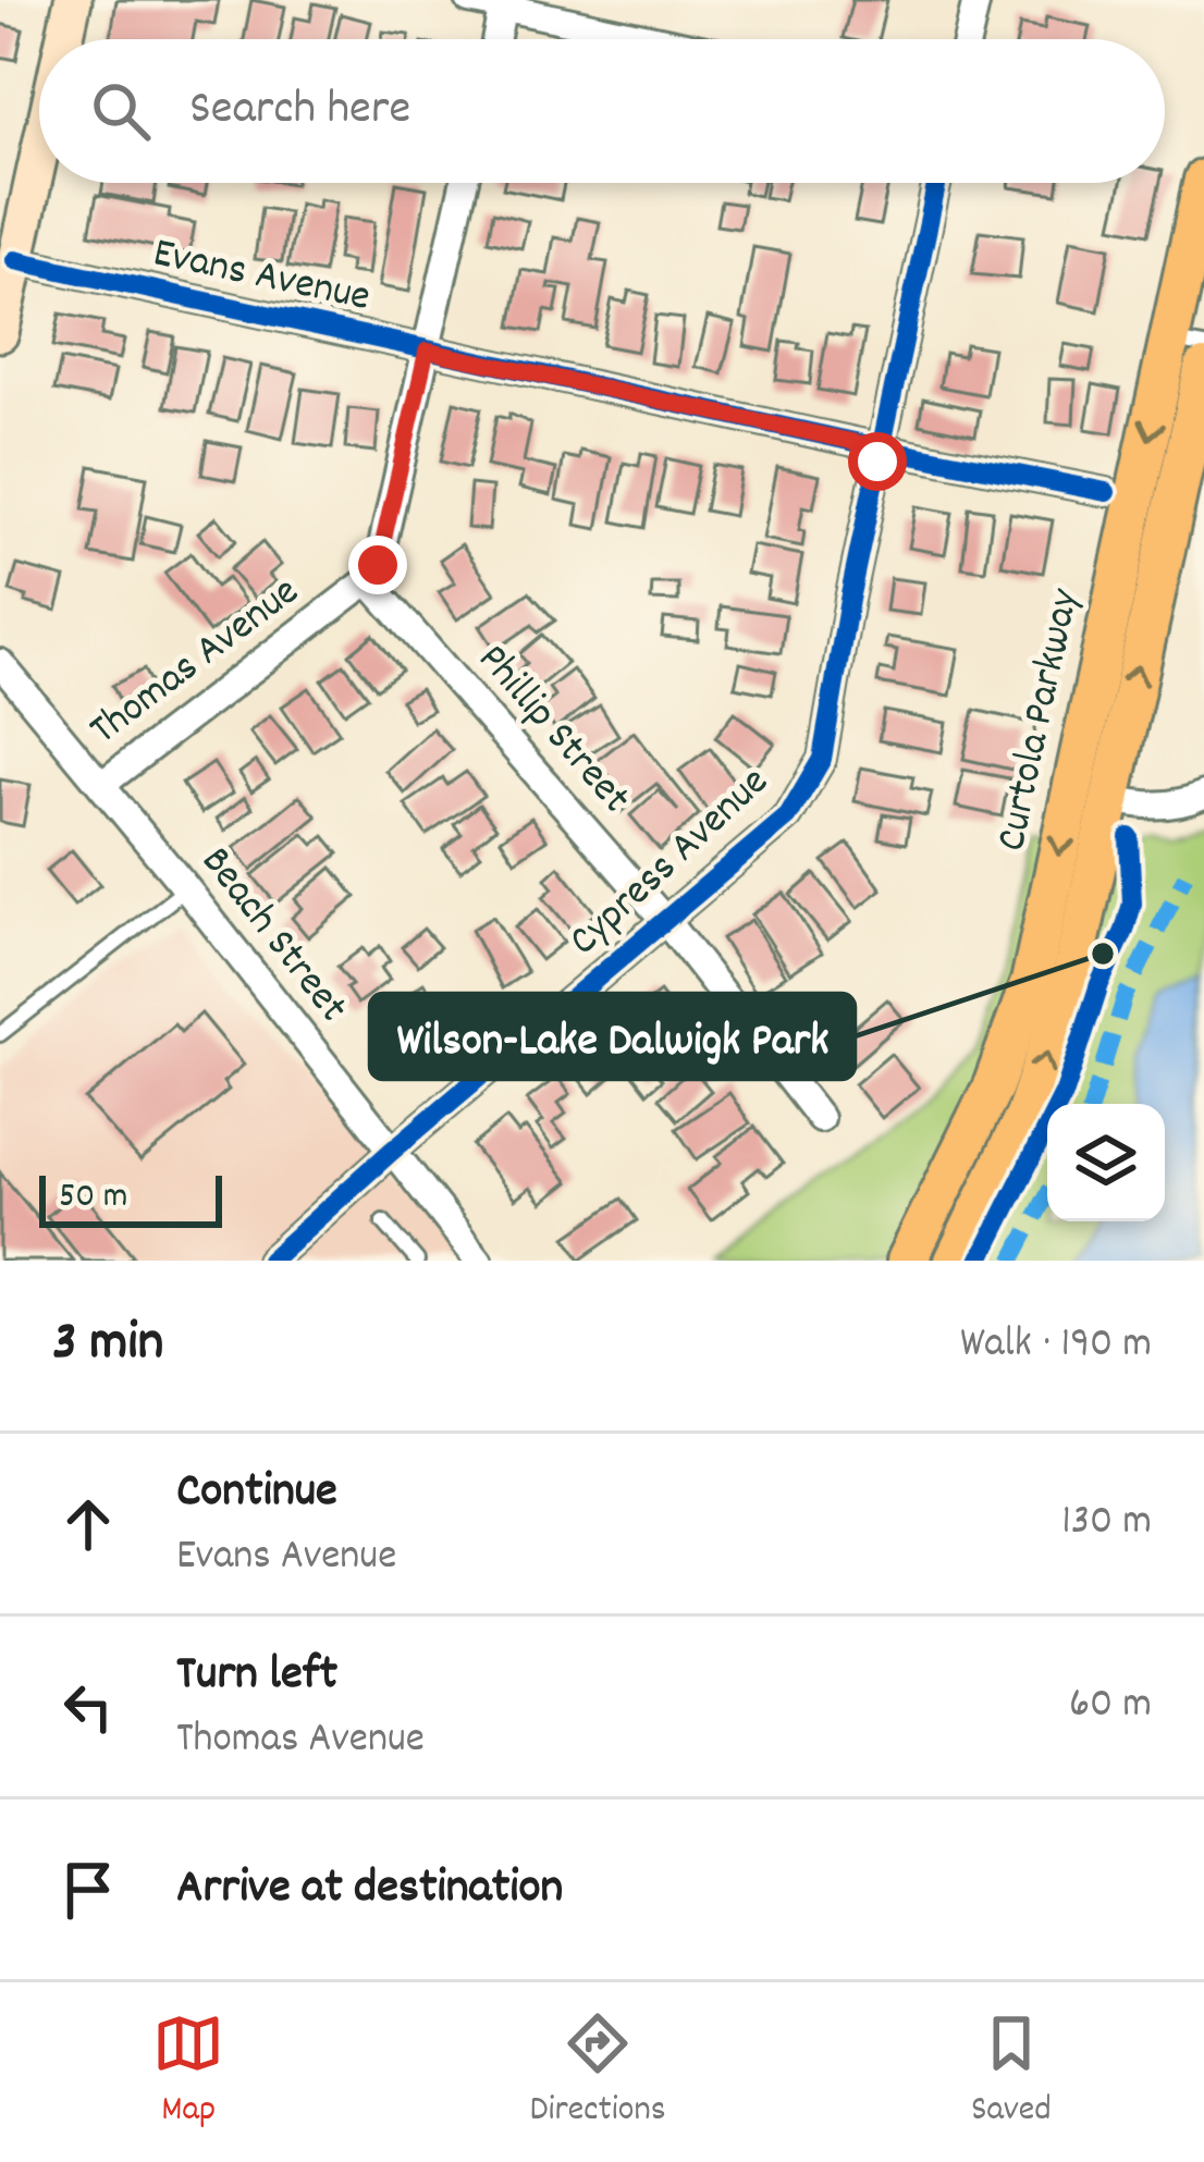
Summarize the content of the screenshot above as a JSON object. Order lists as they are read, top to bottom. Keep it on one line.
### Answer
{"streets":{"main road":["Curtola Parkway"],"street":["Evans Avenue","Thomas Avenue","Phillip Street","Cypress Avenue","Beach Street"]},"crossings":[["Evans Avenue","Cypress Avenue"],["Thomas Avenue","Phillip Street"],["Thomas Avenue","Beach Street"],["Phillip Street","Cypress Avenue"],["Cypress Avenue","Beach Street"]],"places":["Wilson-Lake Dalwigk Park"],"scale_bar":"50 m","page":{"search":"Search here","scale":"50 m","heading":["3 min","Walk · 190 m"],"list":[["Continue","Evans Avenue","130 m"],["Turn left","Thomas Avenue","60 m"],"Arrive at destination"],"nav":["Map","Directions","Saved"]}}
